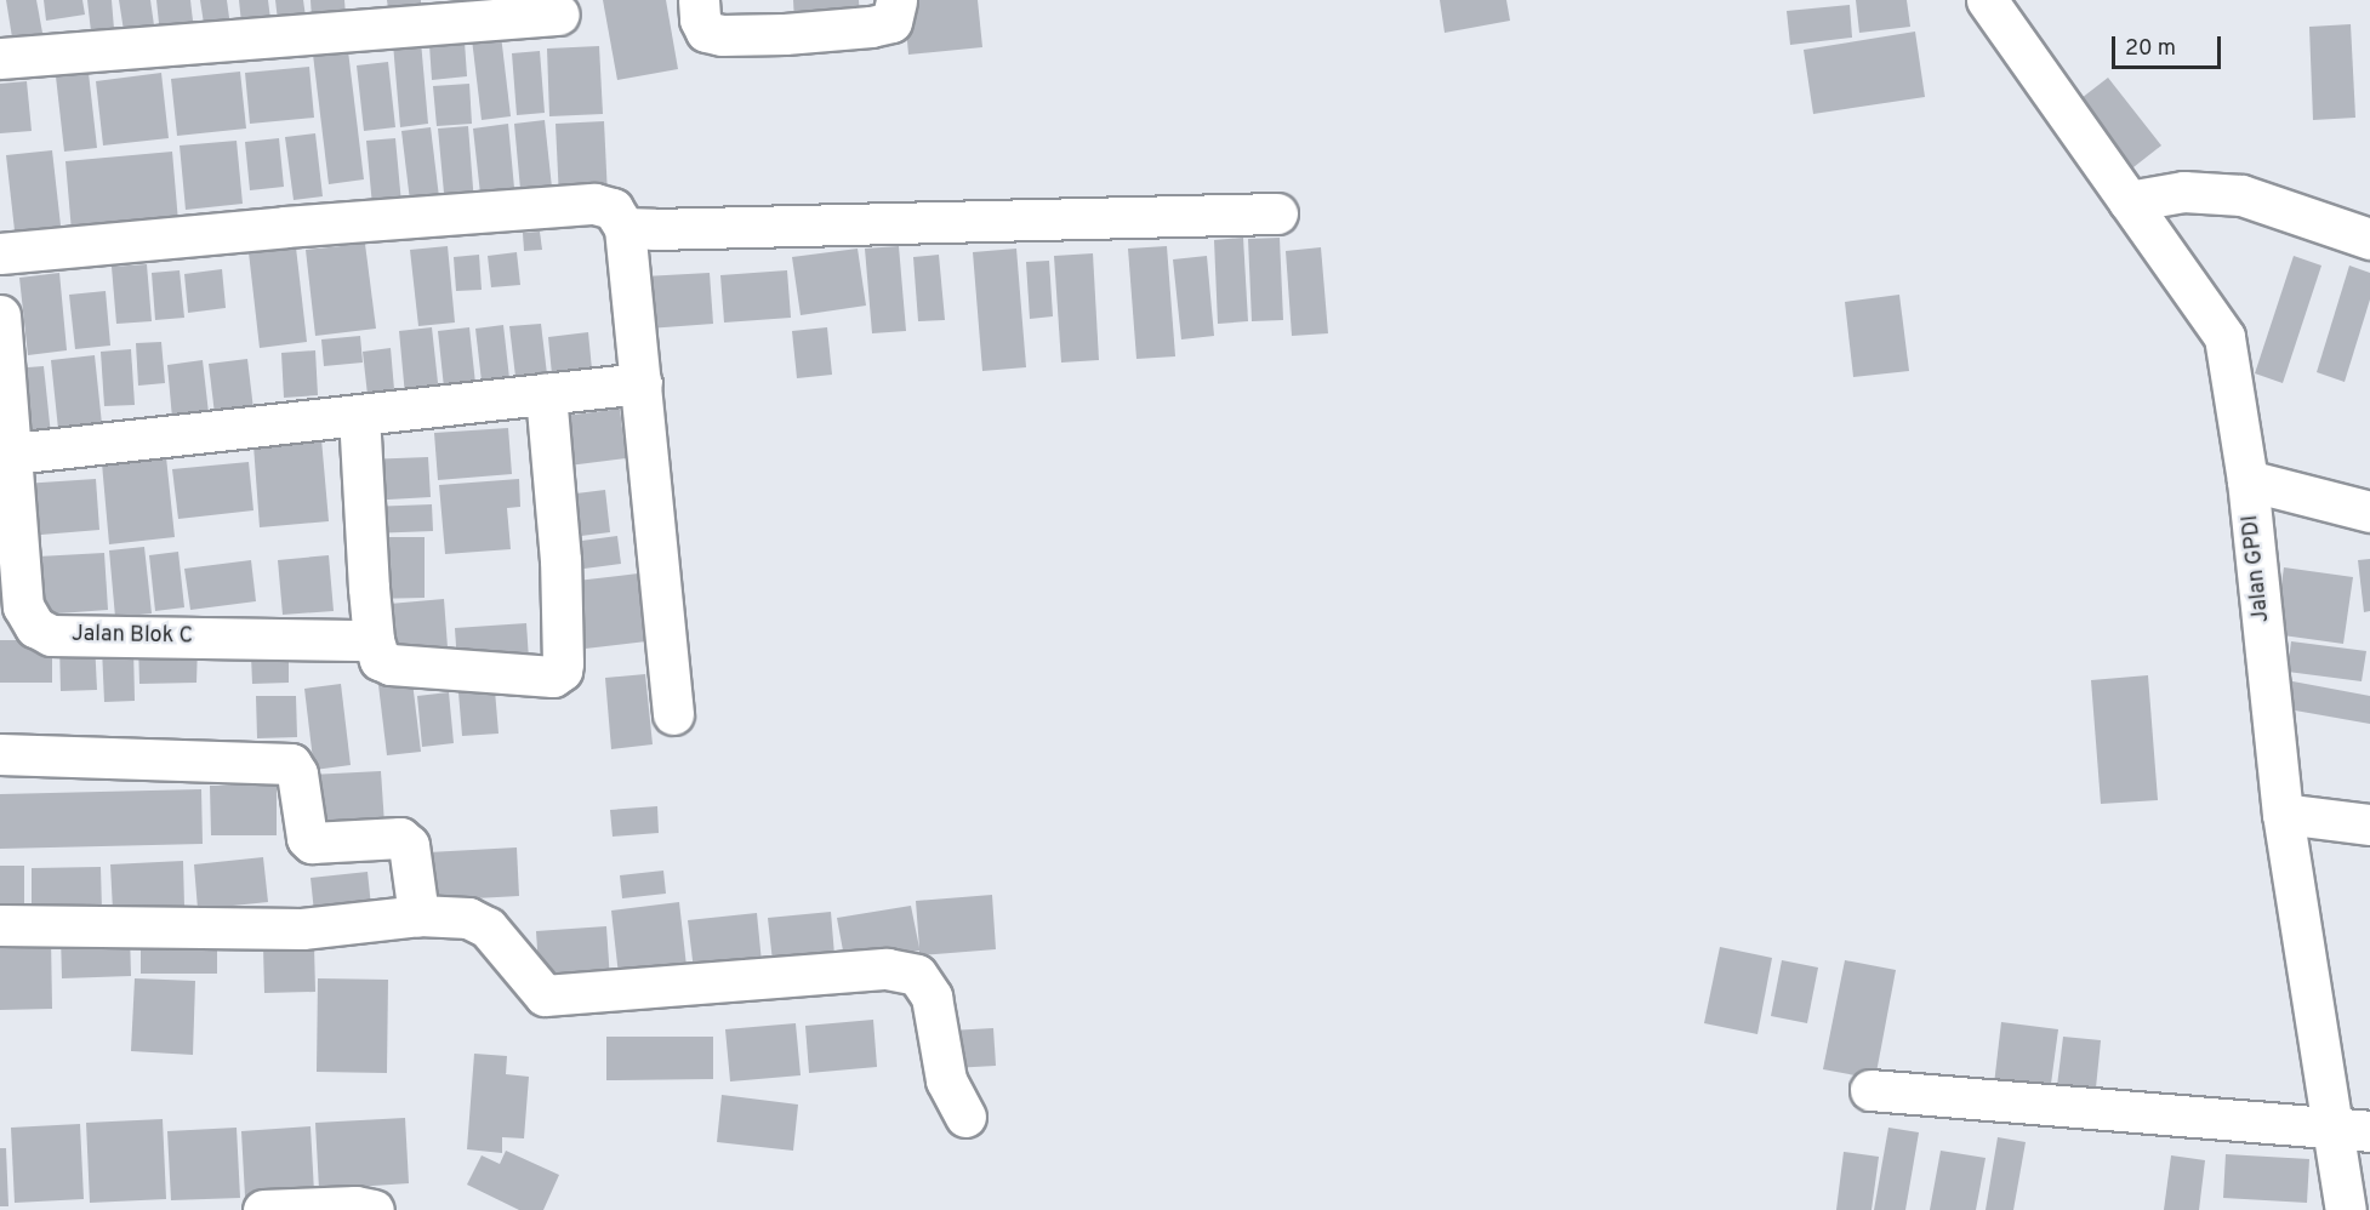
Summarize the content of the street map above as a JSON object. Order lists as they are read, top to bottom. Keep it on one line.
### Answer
{"streets":{"street":["Jalan GPDI","Jalan Blok C"]},"scale_bar":"20 m"}
